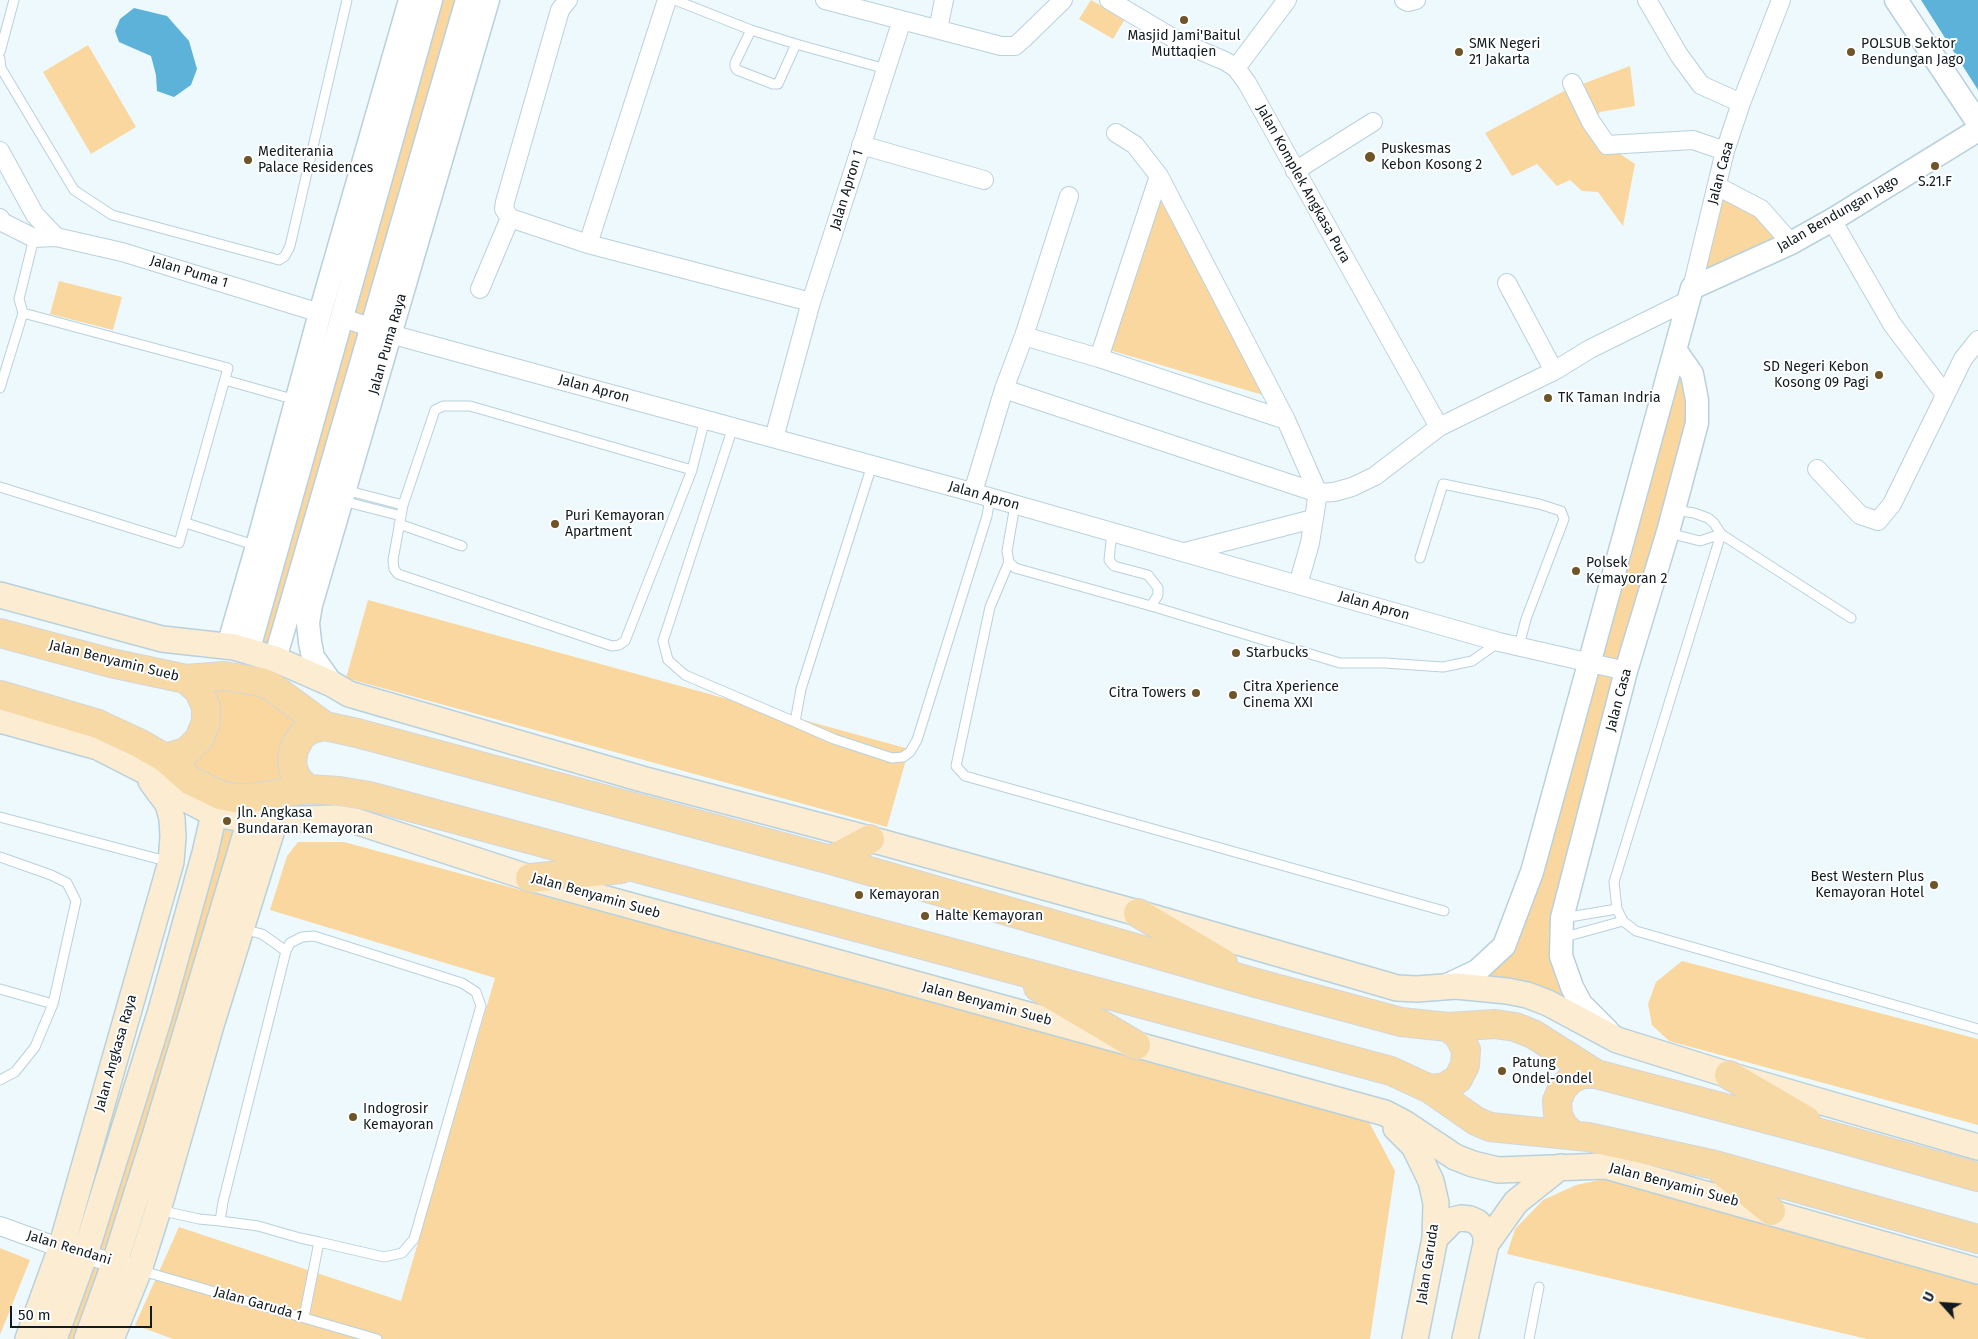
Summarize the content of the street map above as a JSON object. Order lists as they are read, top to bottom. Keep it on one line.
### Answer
{"streets":{"main road":["Jalan Benyamin Sueb","Jalan Angkasa Raya","Jalan Garuda"],"street":["Jalan Casa","Jalan Komplek Angkasa Pura","Jalan Apron 1","Jalan Bendungan Jago","Jalan Puma 1","Jalan Puma Raya","Jalan Apron","Jalan Rendani"],"lane":["Jalan Garuda 1"]},"crossings":[["Jalan Casa","Jalan Bendungan Jago"],["Jalan Casa","Jalan Apron"],["Jalan Apron 1","Jalan Apron"],["Jalan Puma Raya","Jalan Apron"],["Jalan Benyamin Sueb","Jalan Angkasa Raya"],["Jalan Benyamin Sueb","Jalan Garuda"],["Jalan Angkasa Raya","Jalan Rendani"],["Jalan Rendani","Jalan Garuda 1"]],"places":["Masjid Jami'Baitul Muttaqien","SMK Negeri 21 Jakarta","POLSUB Sektor Bendungan Jago","Puskesmas Kebon Kosong 2","Mediterania Palace Residences","S.21.F","SD Negeri Kebon Kosong 09 Pagi","TK Taman Indria","Puri Kemayoran Apartment","Polsek Kemayoran 2","Starbucks","Citra Towers","Citra Xperience Cinema XXI","Jln. Angkasa Bundaran Kemayoran","Best Western Plus Kemayoran Hotel","Kemayoran","Halte Kemayoran","Patung Ondel-ondel","Indogrosir Kemayoran"],"scale_bar":"50 m","north":"top left"}
